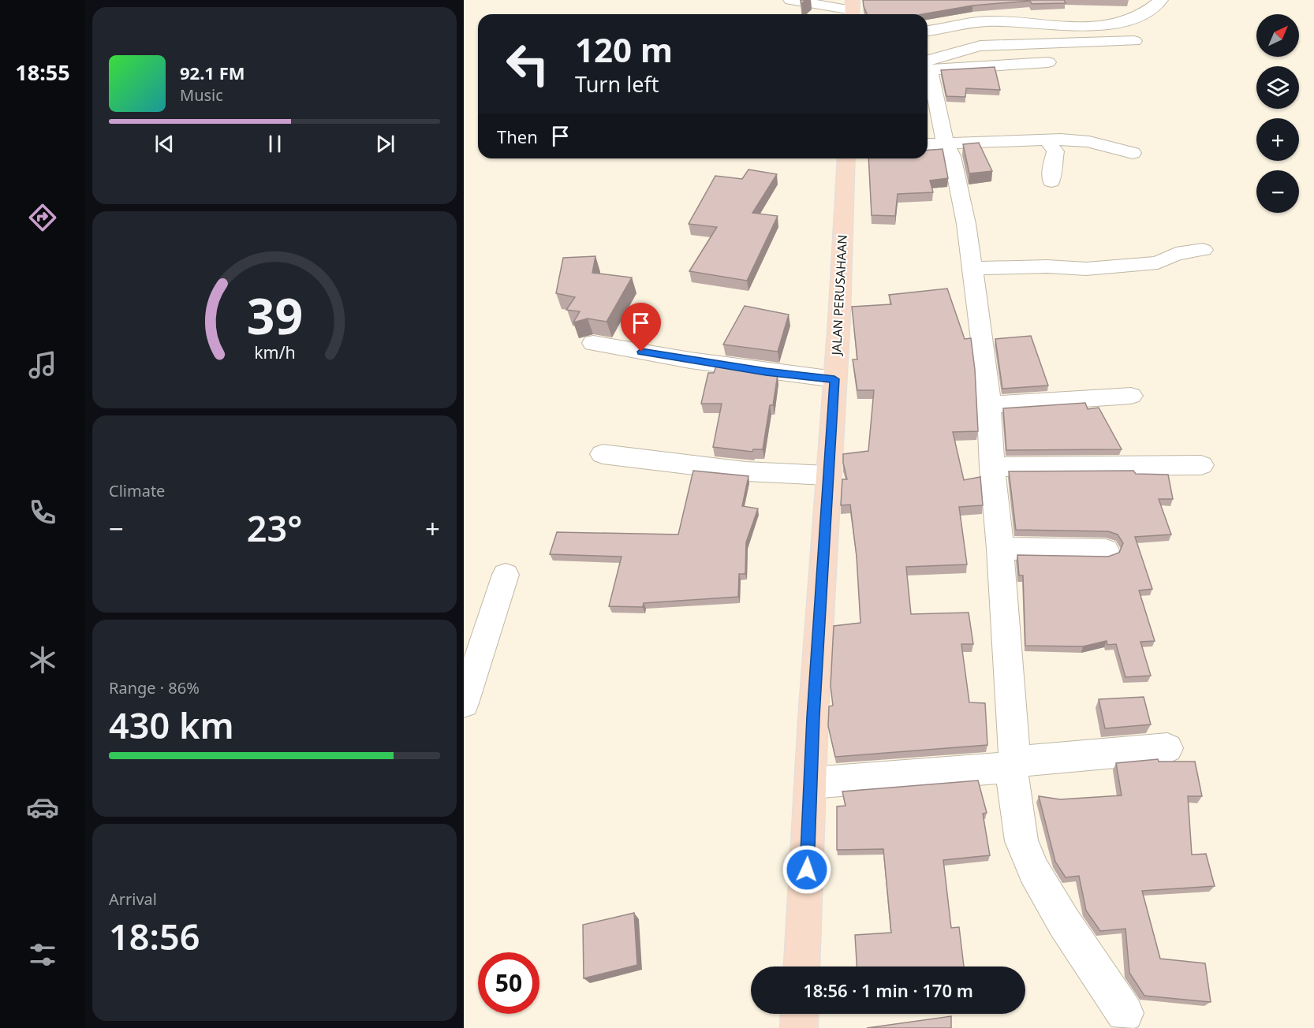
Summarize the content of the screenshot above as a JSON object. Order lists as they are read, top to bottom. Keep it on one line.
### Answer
{"streets":{"main road":["JALAN PERUSAHAAN"]},"north":"top right","page":{"tabs":"18:55","map_buttons":["+","−"],"turn":["120 m","Turn left"],"song":["92.1 FM","Music"],"then":"Then","tile":["Climate",["Range · 86%","430 km"],["Arrival","18:56"]],"heat":["−","23°","+"],"limit":"50","trip":"18:56 · 1 min · 170 m","gauge":["39","km/h"]}}
